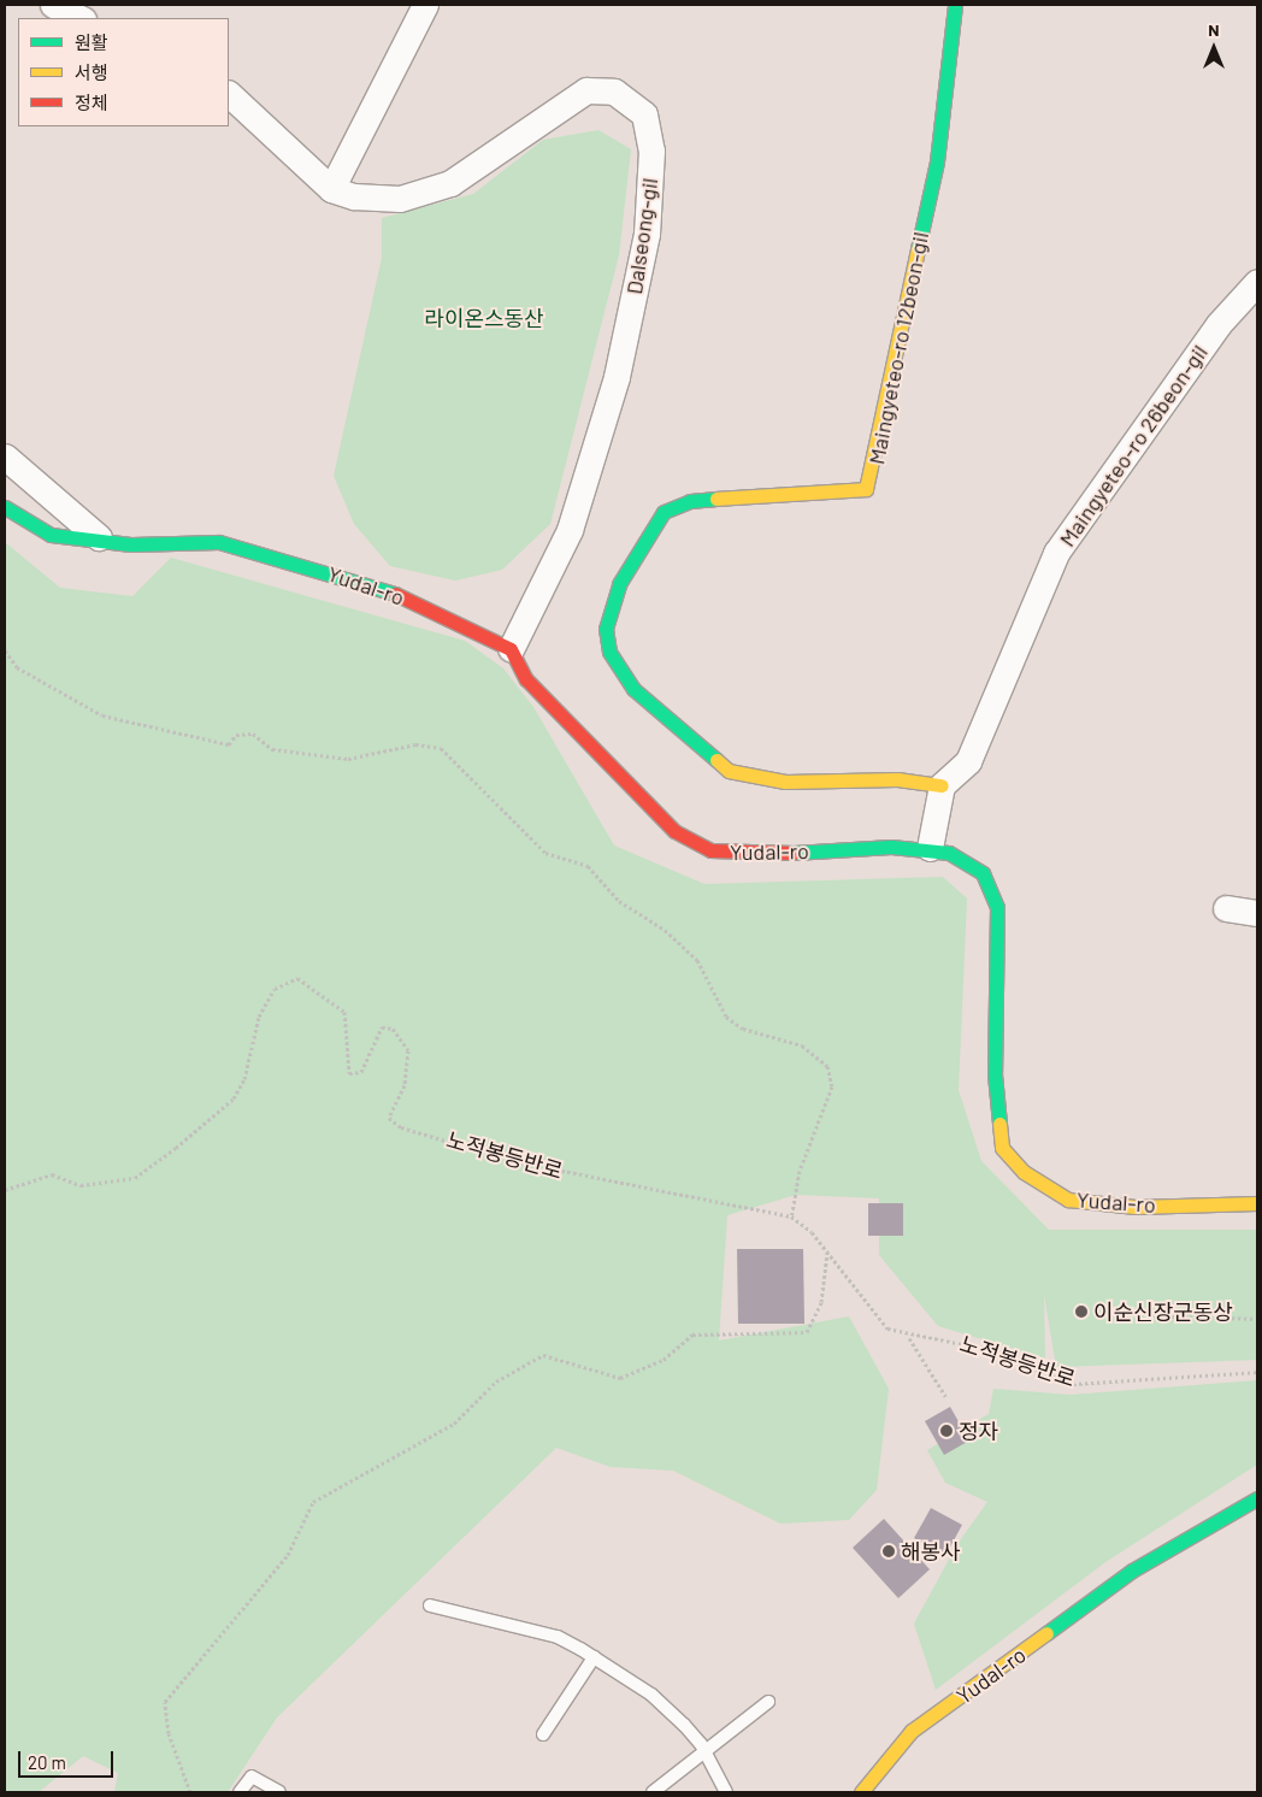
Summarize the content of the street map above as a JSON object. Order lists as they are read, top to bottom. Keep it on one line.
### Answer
{"streets":{"street":["Dalseong-gil","Maingyeteo-ro 12beon-gil","Maingyeteo-ro 26beon-gil","Yudal-ro"],"path":["노적봉등반로"]},"crossings":[["Dalseong-gil","Yudal-ro"],["Maingyeteo-ro 12beon-gil","Maingyeteo-ro 26beon-gil"]],"parks":["라이온스동산"],"places":["이순신장군동상","정자","해봉사"],"legend":["원활","서행","정체"],"scale_bar":"20 m","north":"top"}
